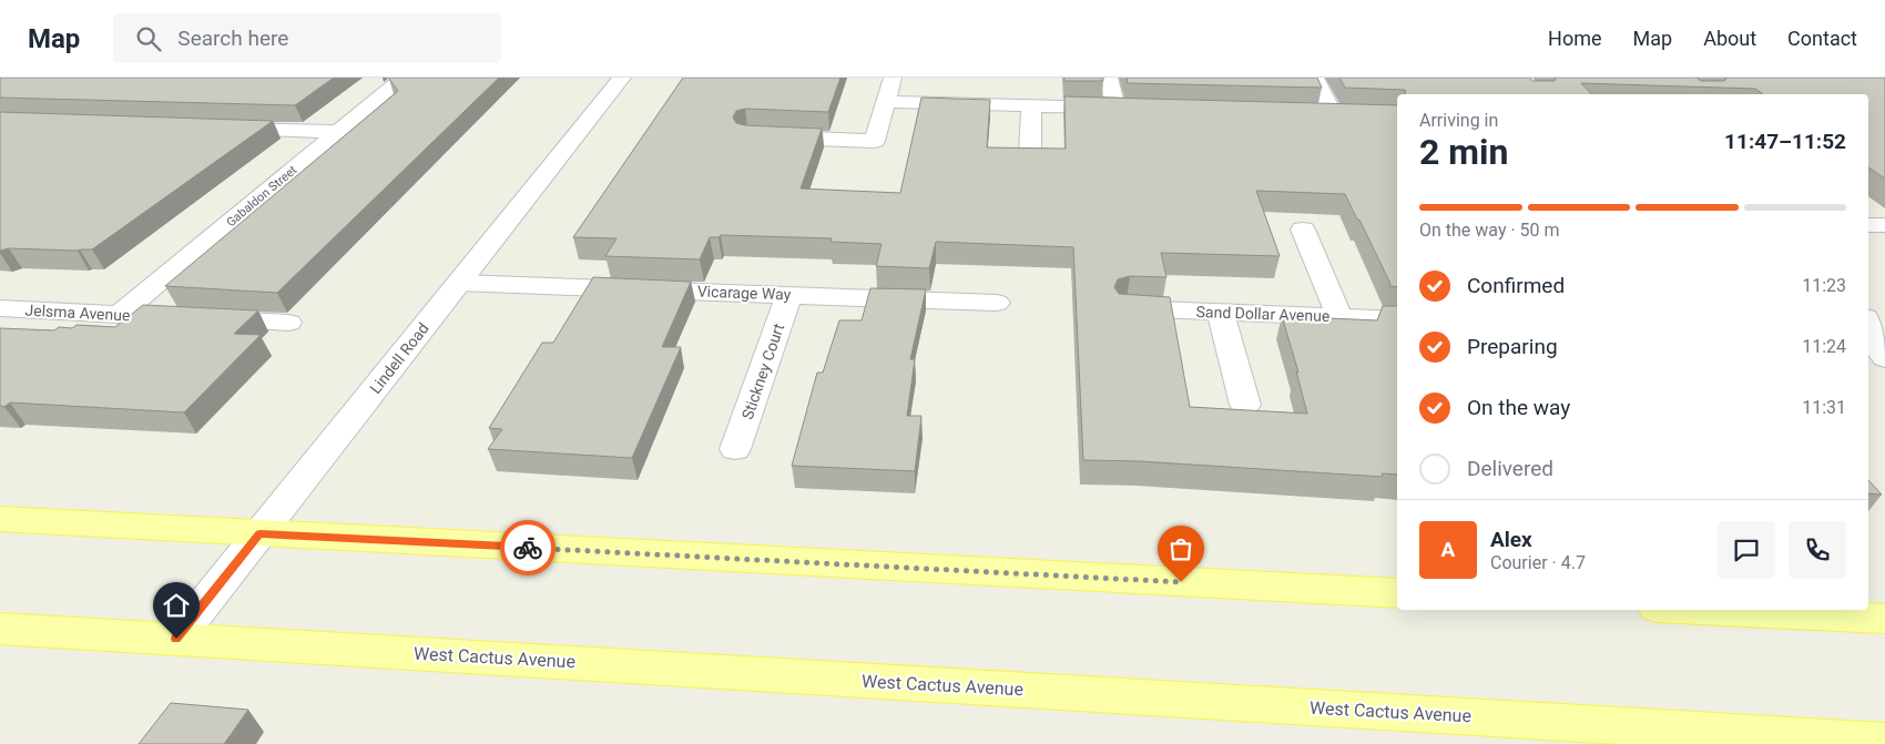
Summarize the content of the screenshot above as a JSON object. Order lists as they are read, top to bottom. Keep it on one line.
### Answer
{"streets":{"main road":["West Cactus Avenue"],"street":["Gabaldon Street","Vicarage Way","Jelsma Avenue","Sand Dollar Avenue","Lindell Road","Stickney Court"]},"crossings":[["Gabaldon Street","Jelsma Avenue"],["Vicarage Way","Lindell Road"],["Vicarage Way","Stickney Court"],["Lindell Road","West Cactus Avenue"]],"page":{"header":"Map","search":"Search here","nav":["Home","Map","About","Contact"],"heading":["2 min","Arriving in","11:47–11:52"],"panel":["Alex","Courier · 4.7"],"bar":"On the way · 50 m","list":[["Confirmed","11:23"],["Preparing","11:24"],["On the way","11:31"],"Delivered"],"round":"A"}}
